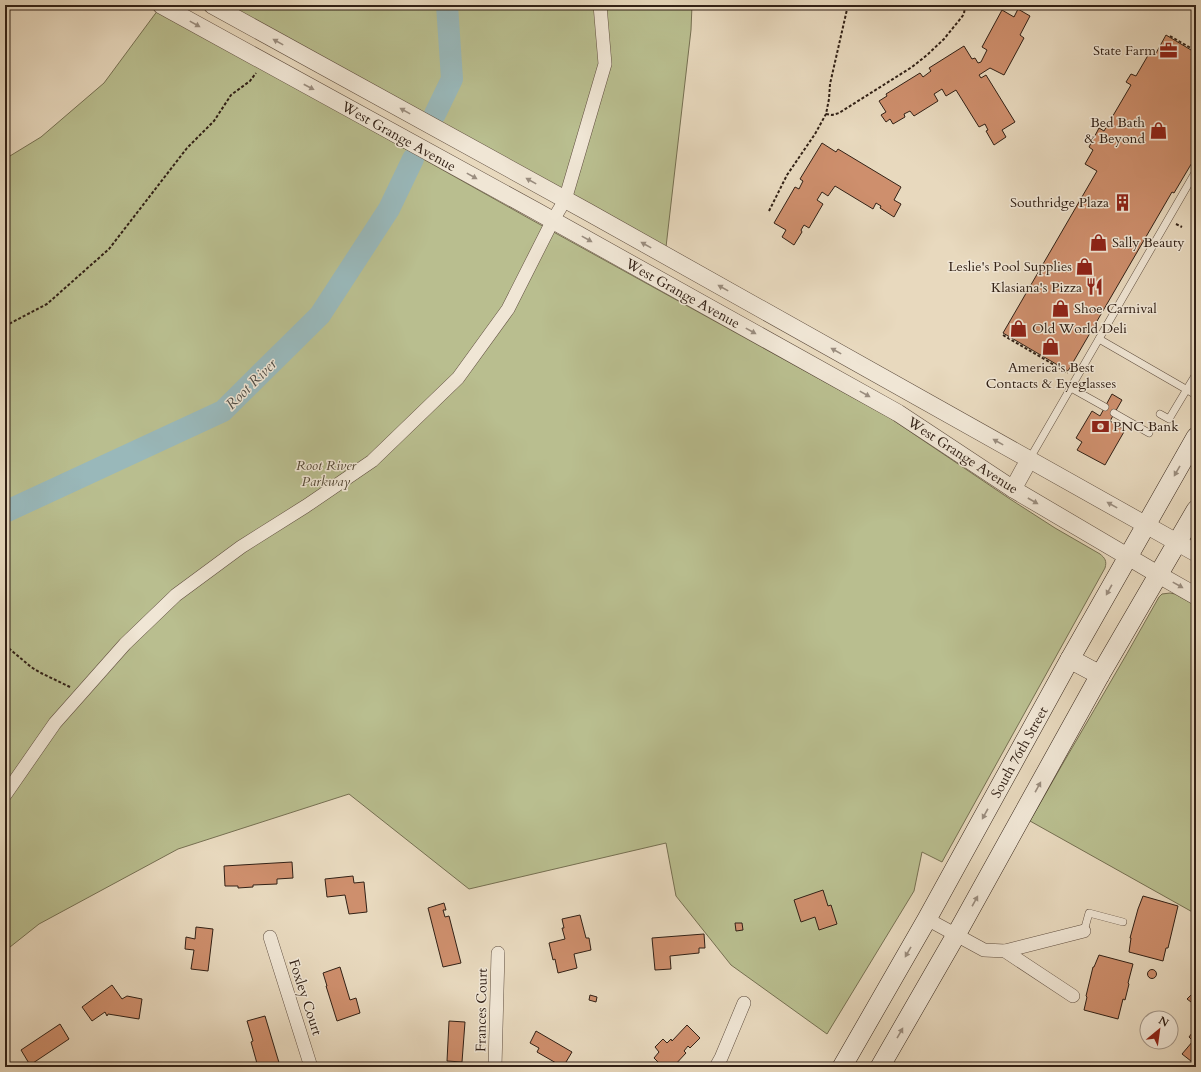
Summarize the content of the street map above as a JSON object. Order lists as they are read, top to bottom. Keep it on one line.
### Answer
{"streets":{"main road":["South 76th Street"],"street":["West Grange Avenue","Foxley Court","Frances Court"]},"crossings":[["West Grange Avenue","South 76th Street"]],"water":["Root River"],"parks":["Root River Parkway"],"places":{"office":["State Farm"],"shop":["Bed Bath & Beyond","Sally Beauty","Leslie's Pool Supplies","Shoe Carnival","Old World Deli","America's Best Contacts & Eyeglasses"],"building":["Southridge Plaza"],"restaurant":["Klasiana's Pizza"],"bank":["PNC Bank"]},"north":"top right"}
